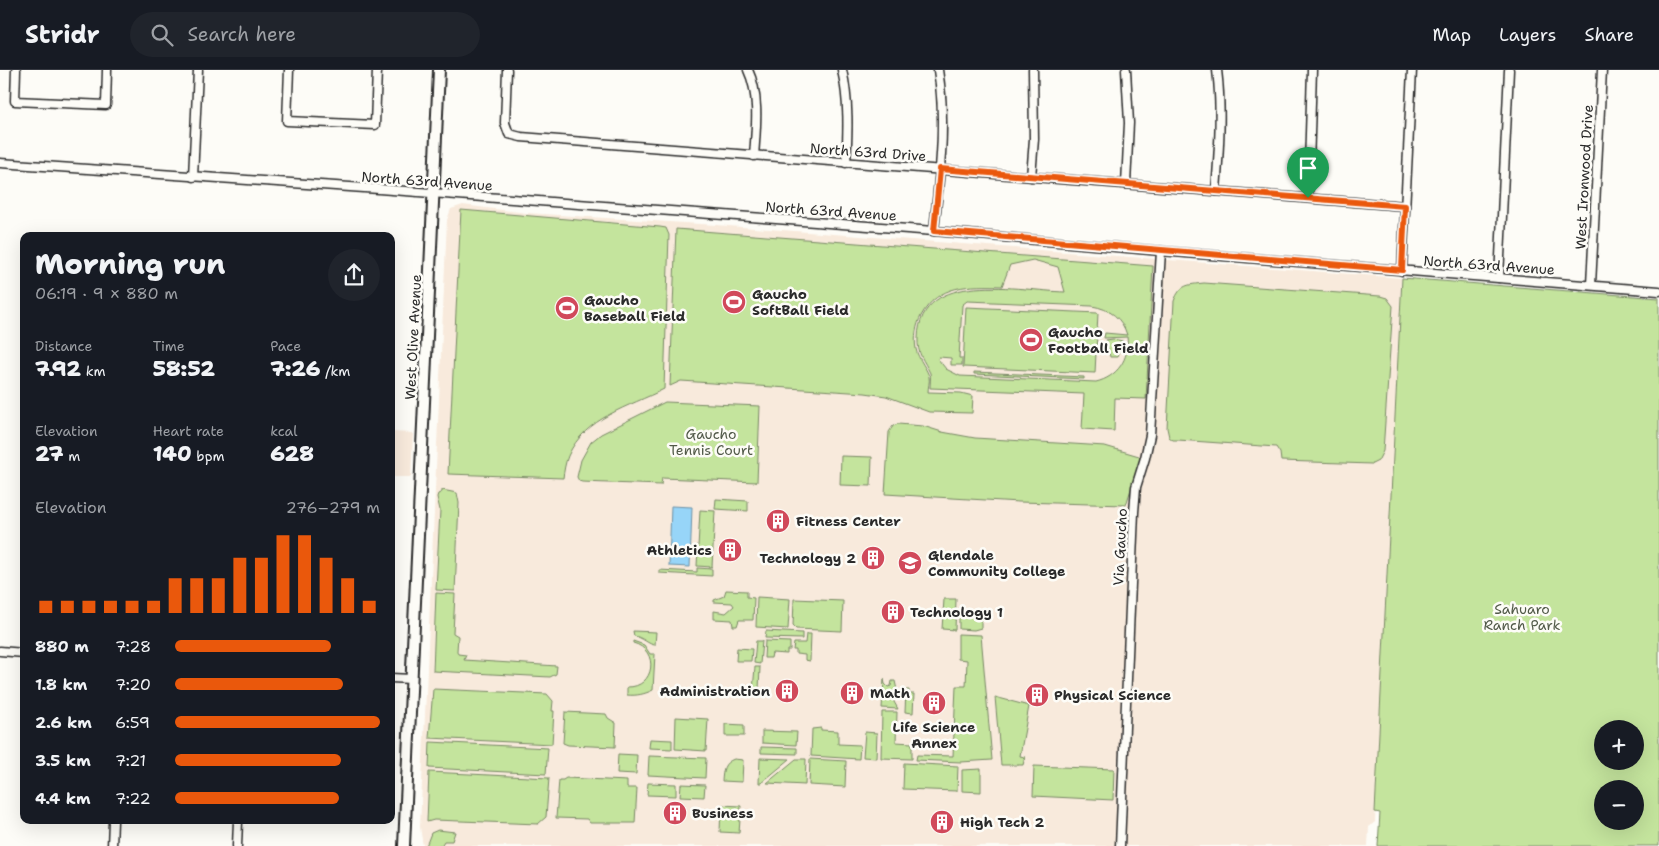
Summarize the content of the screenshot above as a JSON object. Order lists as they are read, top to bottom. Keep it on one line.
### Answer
{"streets":{"main road":["West Olive Avenue"],"street":["North 63rd Drive","West Ironwood Drive","North 63rd Avenue","Via Gaucho"]},"crossings":[["West Ironwood Drive","North 63rd Avenue"],["North 63rd Avenue","West Olive Avenue"],["North 63rd Avenue","Via Gaucho"]],"parks":["Gaucho Tennis Court","Sahuaro Ranch Park"],"places":{"sports":["Gaucho SoftBall Field","Gaucho Baseball Field","Gaucho Football Field"],"building":["Fitness Center","Athletics","Technology 2","Technology 1","Administration","Math","Physical Science","Life Science Annex","Business","High Tech 2"],"school or university":["Glendale Community College"]},"page":{"header":"Stridr","search":"Search here","nav":["Map","Layers","Share"],"heading":["Morning run","06:19 · 9 × 880 m"],"stats":[["Distance","7.92 km"],["Time","58:52"],["Pace","7:26 /km"],["Elevation","27 m"],["Heart rate","140 bpm"],["kcal","628"]],"chart":["Elevation","276–279 m"],"list":[{"name":"880 m","note":"7:28"},{"name":"1.8 km","note":"7:20"},{"name":"2.6 km","note":"6:59"},{"name":"3.5 km","note":"7:21"},{"name":"4.4 km","note":"7:22"}],"map_buttons":["+","−"]}}
